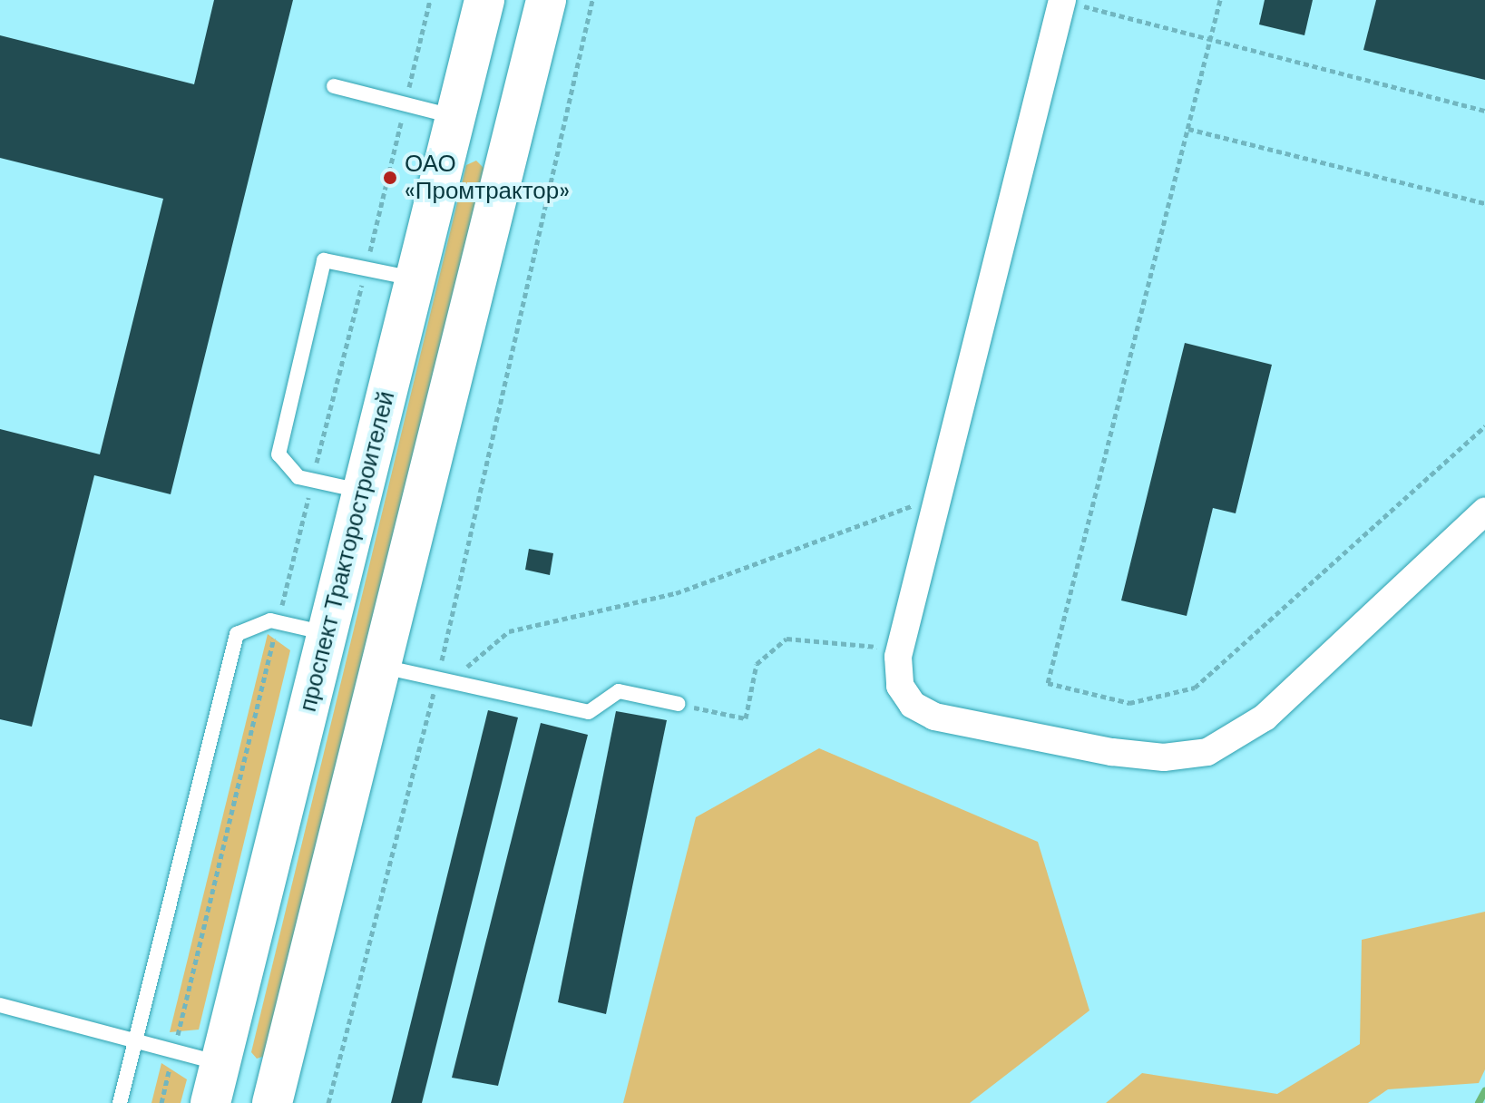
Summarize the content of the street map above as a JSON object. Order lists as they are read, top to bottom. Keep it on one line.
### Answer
{"streets":{"main road":["проспект Тракторостроителей"]},"places":["ОАО «Промтрактор»"]}
